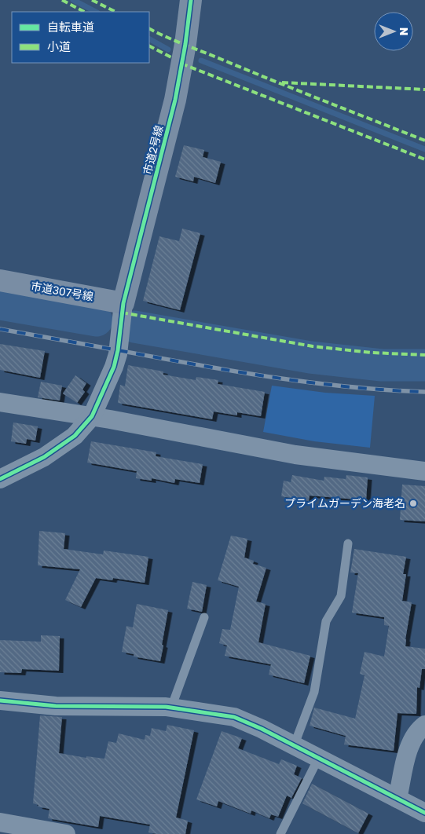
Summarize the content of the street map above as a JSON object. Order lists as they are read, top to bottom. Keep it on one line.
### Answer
{"streets":{"street":["市道2号線","市道307号線"]},"crossings":[["市道2号線","市道307号線"]],"places":["プライムガーデン海老名"],"legend":["自転車道","小道"],"north":"right"}
